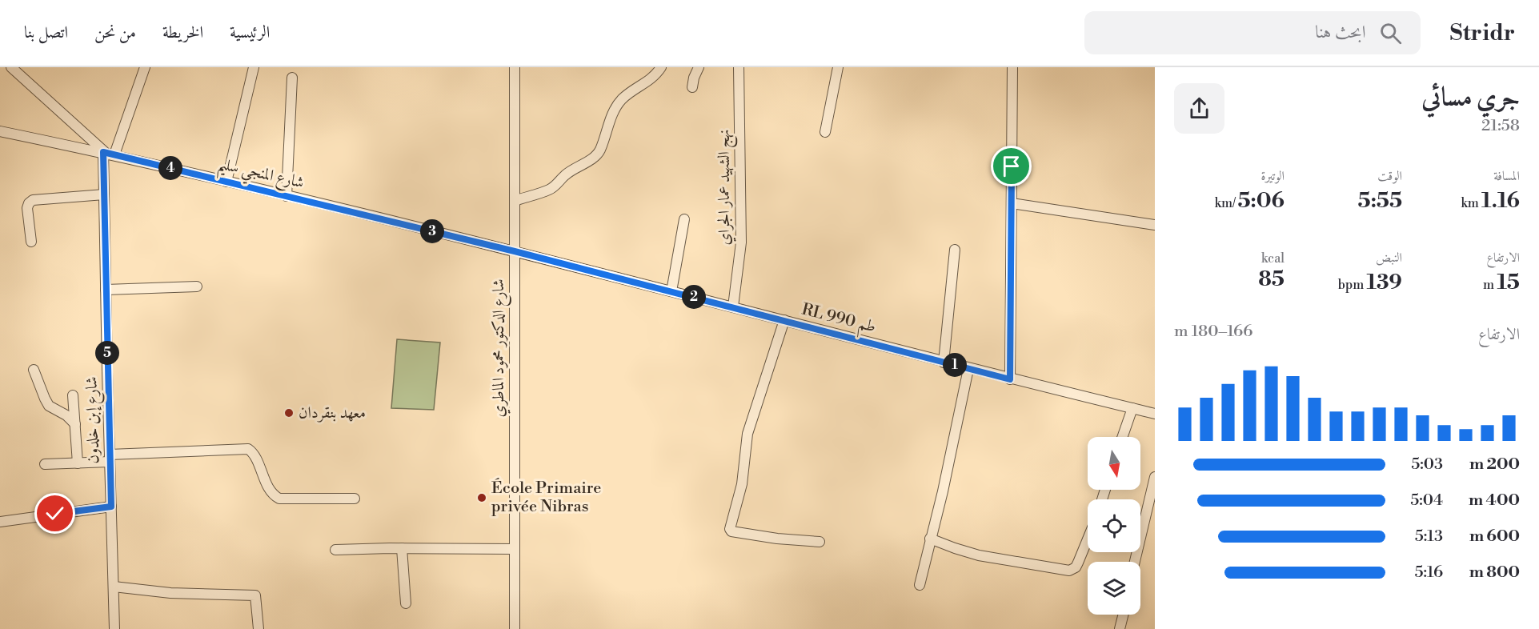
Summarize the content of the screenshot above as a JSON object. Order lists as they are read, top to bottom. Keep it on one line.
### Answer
{"streets":{"street":["شارع المنجي سليم","نهج الشهيد عمار الجراي","RL طم 990","شارع الدكتور محمود الماطري","شارع إبن خلدون"]},"crossings":[["شارع المنجي سليم","RL طم 990"],["شارع المنجي سليم","شارع الدكتور محمود الماطري"],["شارع المنجي سليم","شارع إبن خلدون"],["نهج الشهيد عمار الجراي","RL طم 990"],["RL طم 990","شارع الدكتور محمود الماطري"]],"places":["معهد بنقردان","École Primaire privée Nibras"],"north":"bottom","page":{"header":"Stridr","search":"ابحث هنا","nav":["الرئيسية","الخريطة","من نحن","اتصل بنا"],"heading":["جري مسائي","21:58"],"stats":[["المسافة","1.16 km"],["الوقت","5:55"],["الوتيرة","5:06 /km"],["الارتفاع","15 m"],["النبض","139 bpm"],["kcal","85"]],"pins":["4","3","2","5","1"],"chart":["الارتفاع","166–180 m"],"list":[{"name":"200 m","note":"5:03"},{"name":"400 m","note":"5:04"},{"name":"600 m","note":"5:13"},{"name":"800 m","note":"5:16"}]}}
